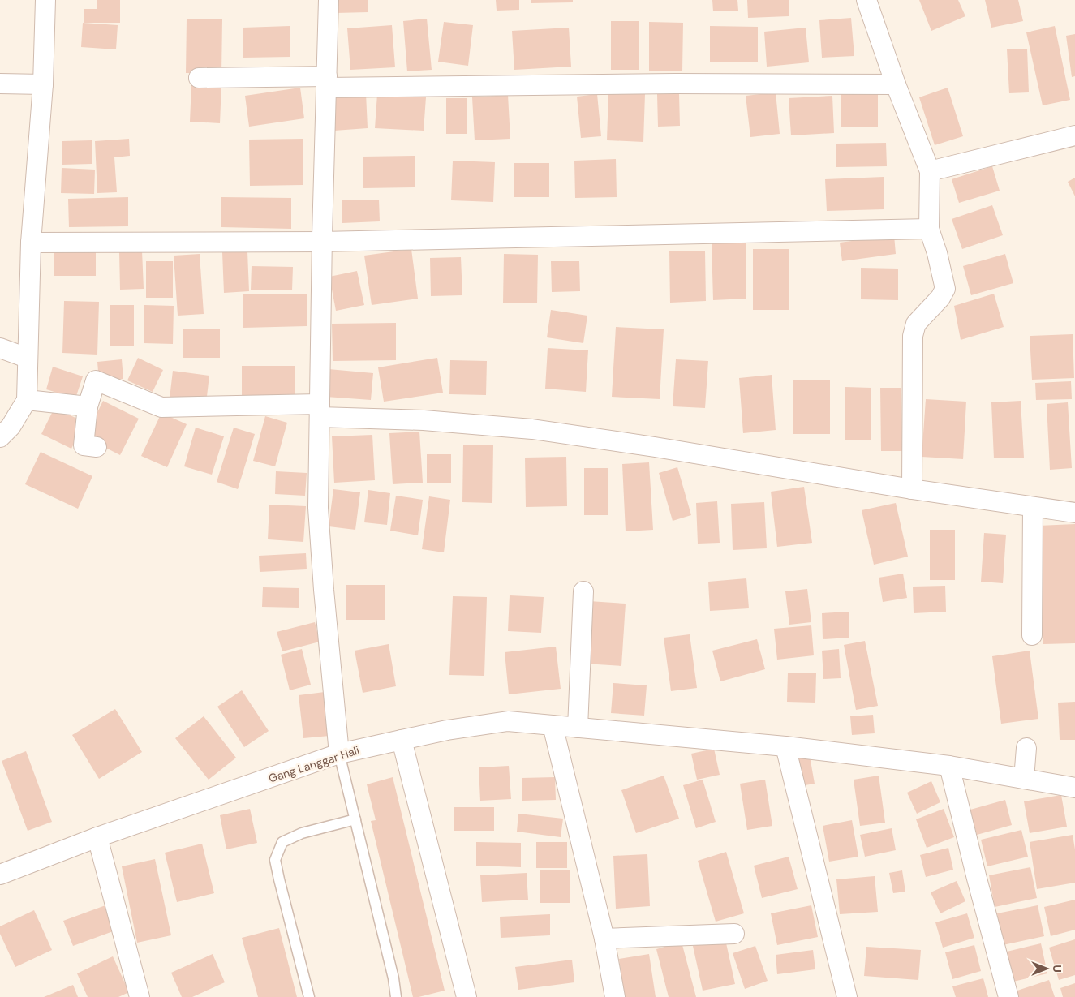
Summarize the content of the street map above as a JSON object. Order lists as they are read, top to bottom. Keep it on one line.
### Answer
{"streets":{"street":["Gang Langgar Hali"]},"north":"right"}
